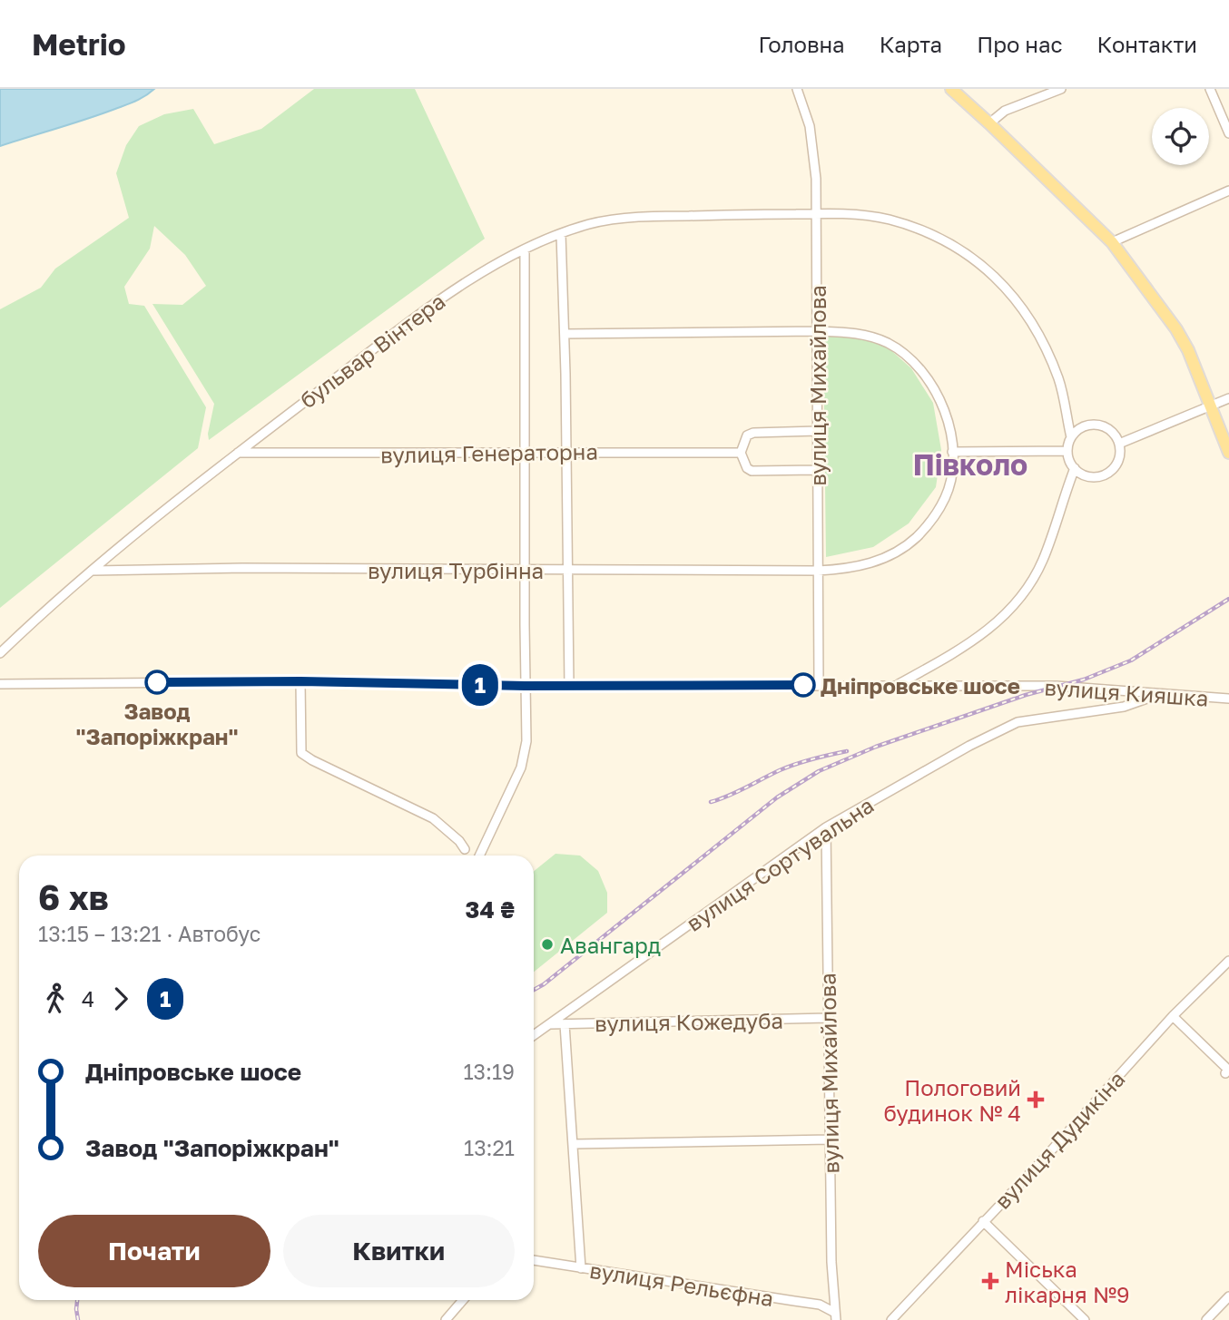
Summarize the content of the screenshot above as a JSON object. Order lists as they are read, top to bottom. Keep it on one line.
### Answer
{"streets":{"street":["бульвар Вінтера","вулиця Михайлова","вулиця Генераторна","вулиця Турбінна","вулиця Кияшка","вулиця Сортувальна","вулиця Кожедуба","вулиця Дудикіна","вулиця Рельєфна"]},"crossings":[["бульвар Вінтера","вулиця Михайлова"],["бульвар Вінтера","вулиця Генераторна"],["бульвар Вінтера","вулиця Турбінна"],["вулиця Михайлова","вулиця Турбінна"],["вулиця Михайлова","вулиця Кияшка"],["вулиця Михайлова","вулиця Сортувальна"],["вулиця Михайлова","вулиця Кожедуба"],["вулиця Михайлова","вулиця Рельєфна"],["вулиця Кияшка","вулиця Сортувальна"],["вулиця Сортувальна","вулиця Кожедуба"]],"districts":["Півколо"],"places":{"other":["Завод \"Запоріжкран\"","Дніпровське шосе","Авангард"],"health":["Пологовий будинок № 4","Міська лікарня №9"]},"lines":["bus line 1"],"page":{"header":"Metrio","nav":["Головна","Карта","Про нас","Контакти"],"on_map":"1","heading":["6 хв","13:15 – 13:21 · Автобус","34 ₴"],"legs":["4","1"],"list":[{"name":"Дніпровське шосе","value":"13:19"},{"name":"Завод \"Запоріжкран\"","value":"13:21"}],"buttons":["Почати","Квитки"]}}
